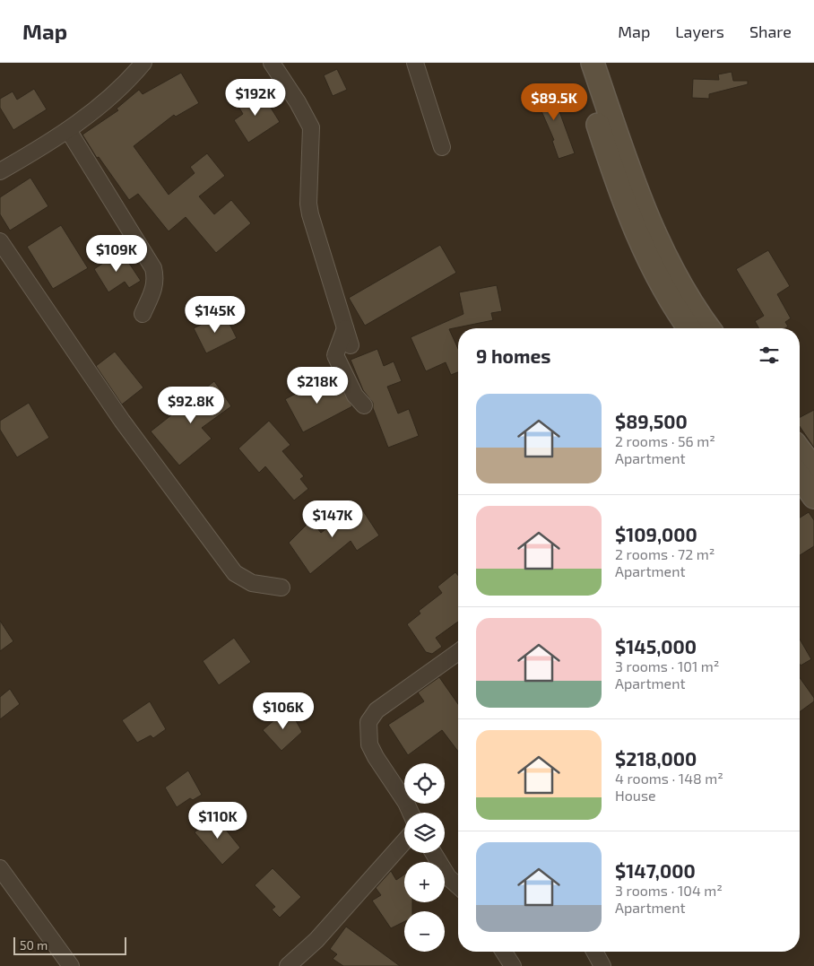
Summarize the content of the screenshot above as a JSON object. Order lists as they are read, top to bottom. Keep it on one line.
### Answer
{"scale_bar":"50 m","page":{"header":"Map","nav":["Map","Layers","Share"],"price":["$192K","$89.5K","$109K","$145K","$218K","$92.8K","$147K","$106K","$110K"],"heading":"9 homes","list":[{"name":"$89,500","note":"2 rooms · 56 m² · Apartment"},{"name":"$109,000","note":"2 rooms · 72 m² · Apartment"},{"name":"$145,000","note":"3 rooms · 101 m² · Apartment"},{"name":"$218,000","note":"4 rooms · 148 m² · House"},{"name":"$147,000","note":"3 rooms · 104 m² · Apartment"}],"map_buttons":["+","−"],"scale":"50 m"}}
